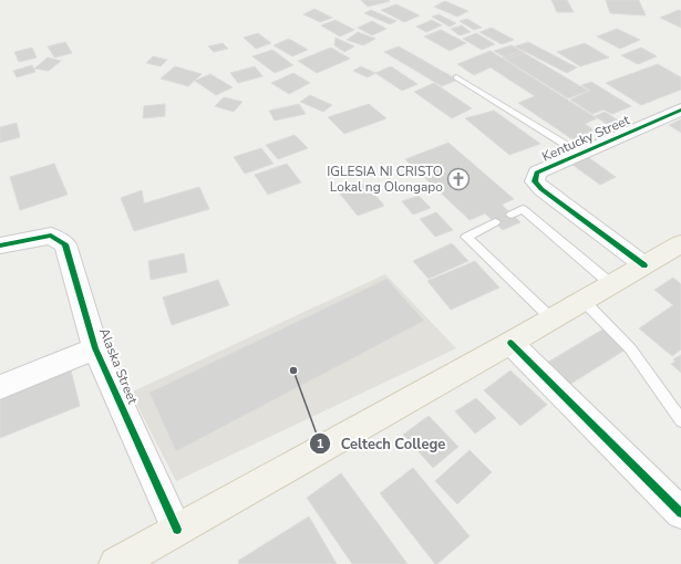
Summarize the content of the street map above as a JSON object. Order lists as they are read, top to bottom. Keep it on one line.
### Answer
{"streets":{"street":["Kentucky Street","Alaska Street"]},"places":{"church":["IGLESIA NI CRISTO Lokal ng Olongapo"],"other":["Celtech College"]}}
